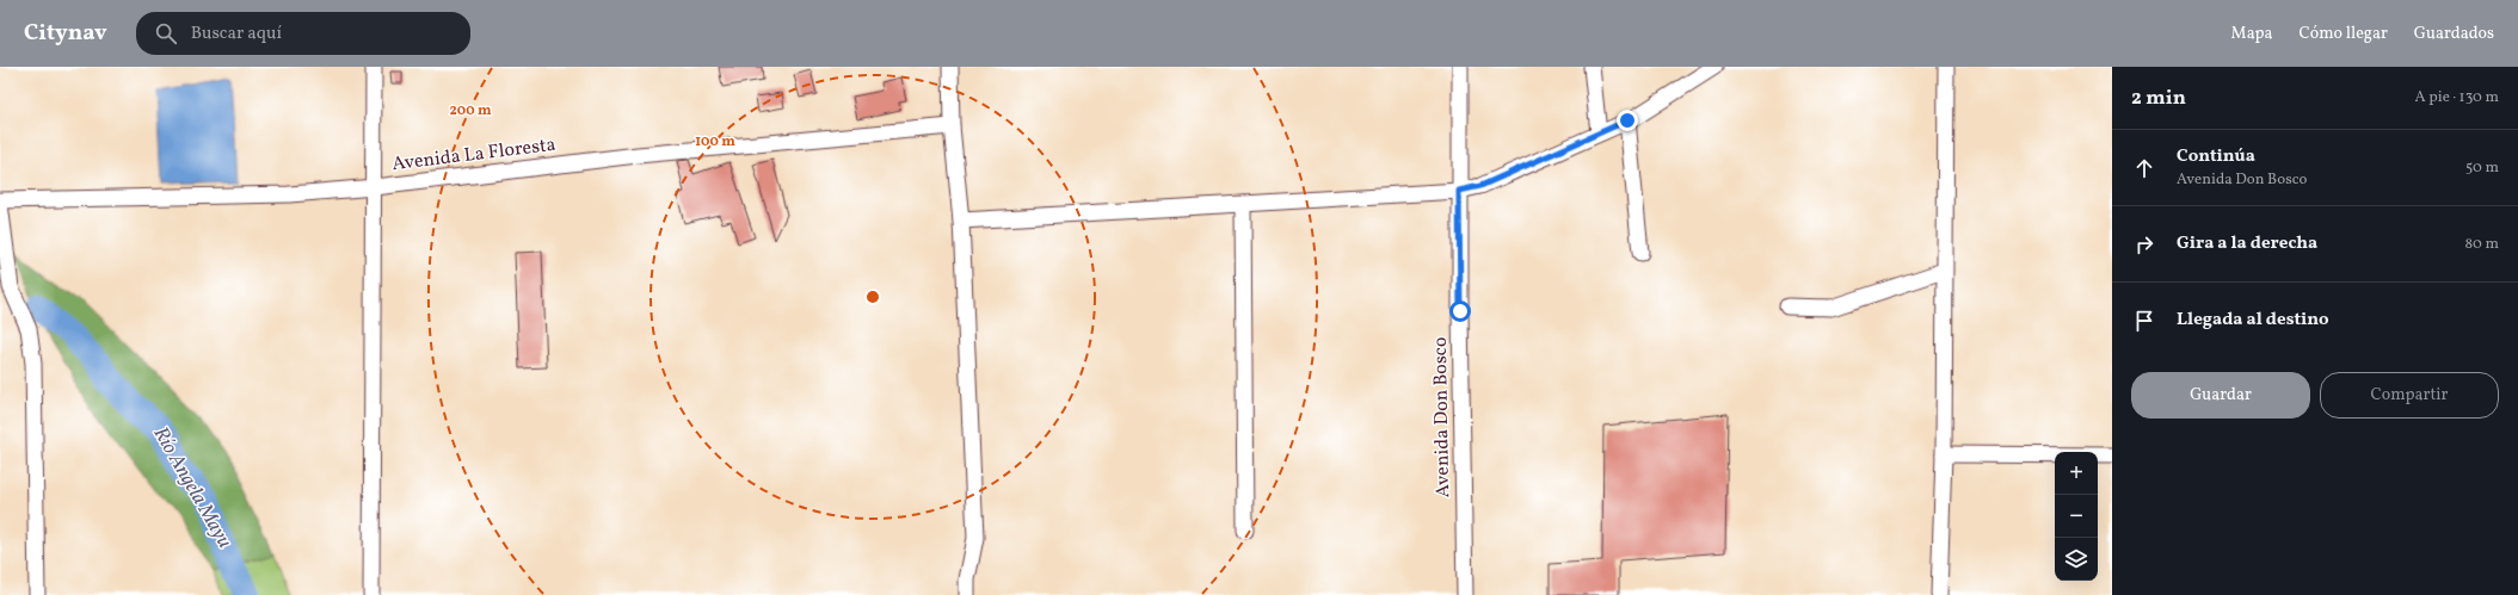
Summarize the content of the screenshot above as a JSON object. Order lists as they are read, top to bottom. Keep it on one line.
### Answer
{"streets":{"street":["Avenida La Floresta","Avenida Don Bosco"]},"water":["Río Angela Mayu"],"page":{"header":"Citynav","search":"Buscar aquí","nav":["Mapa","Cómo llegar","Guardados"],"heading":["2 min","A pie · 130 m"],"list":[["Continúa","Avenida Don Bosco","50 m"],["Gira a la derecha","80 m"],"Llegada al destino"],"buttons":["Guardar","Compartir"],"map_buttons":["+","−"]},"rings":["200 m","100 m"]}
